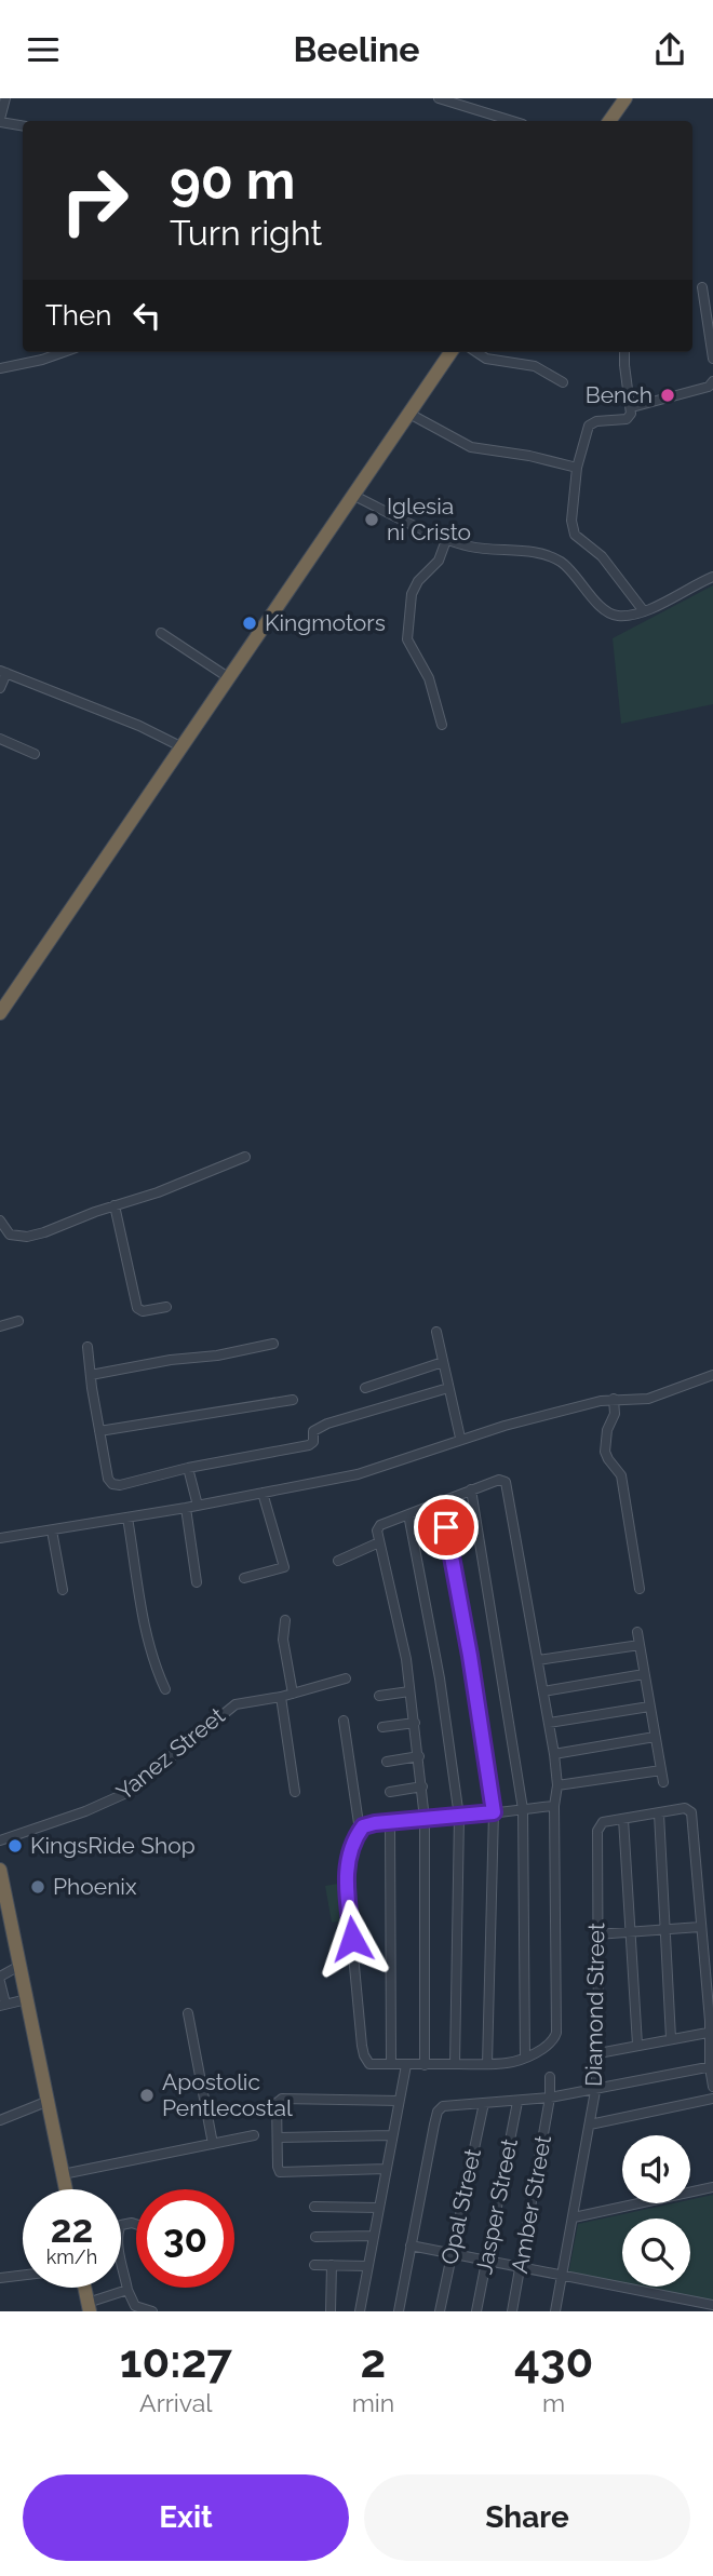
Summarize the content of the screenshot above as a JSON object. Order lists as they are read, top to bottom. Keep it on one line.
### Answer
{"streets":{"street":["Yanez Street","Diamond Street","Amber Street","Opal Street","Jasper Street"]},"places":["Bench","Iglesia ni Cristo","Kingmotors","KingsRide Shop","Phoenix","Apostolic Pentlecostal"],"page":{"header":"Beeline","turn":["90 m","Turn right"],"then":"Then","speed":"22 km/h","limit":"30","eta":["10:27","Arrival","2","min","430","m"],"buttons":["Exit","Share"]}}
